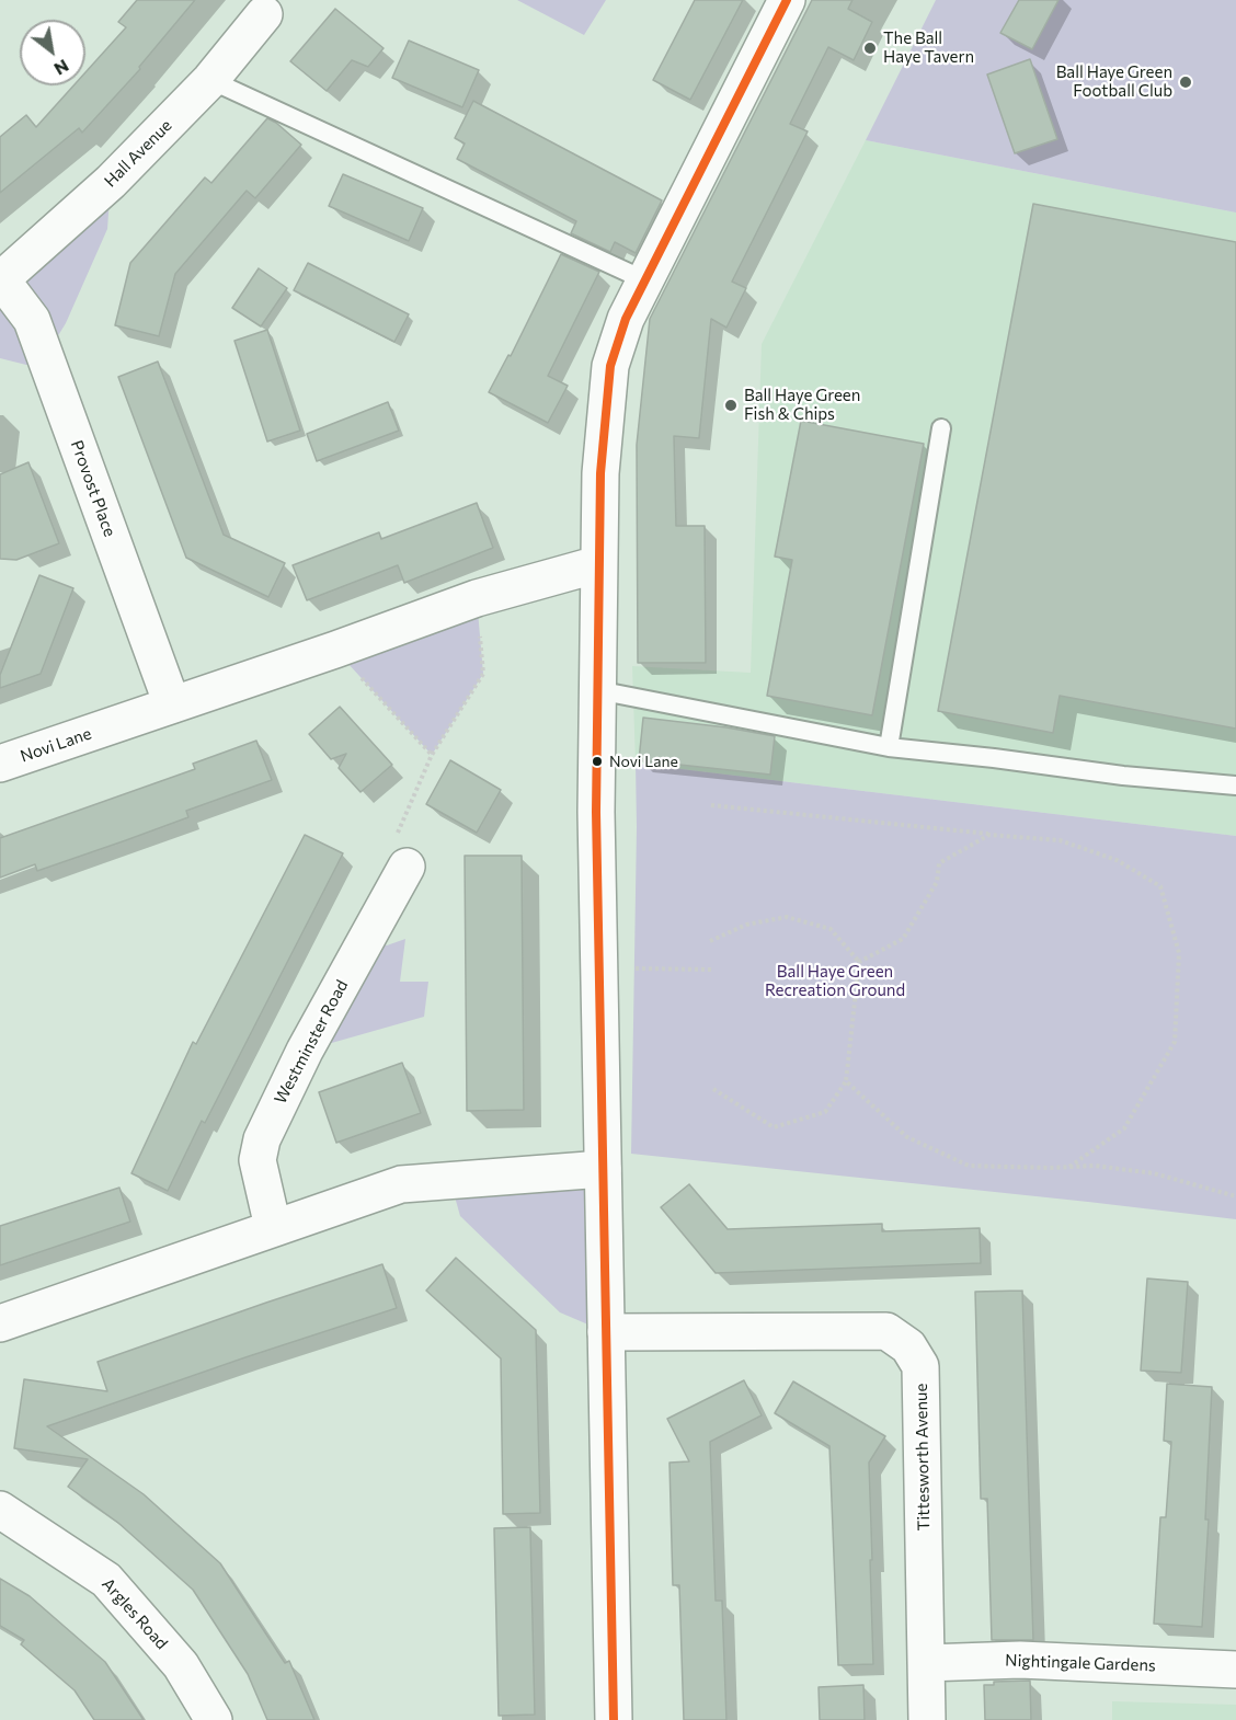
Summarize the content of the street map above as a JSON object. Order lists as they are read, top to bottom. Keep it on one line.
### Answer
{"streets":{"street":["Hall Avenue","Provost Place","Novi Lane","Westminster Road","Tittesworth Avenue","Argles Road","Nightingale Gardens"]},"crossings":[["Hall Avenue","Provost Place"],["Provost Place","Novi Lane"],["Tittesworth Avenue","Nightingale Gardens"]],"parks":["Ball Haye Green Recreation Ground"],"places":["The Ball Haye Tavern","Ball Haye Green Football Club","Ball Haye Green Fish & Chips","Novi Lane"],"north":"bottom right"}
